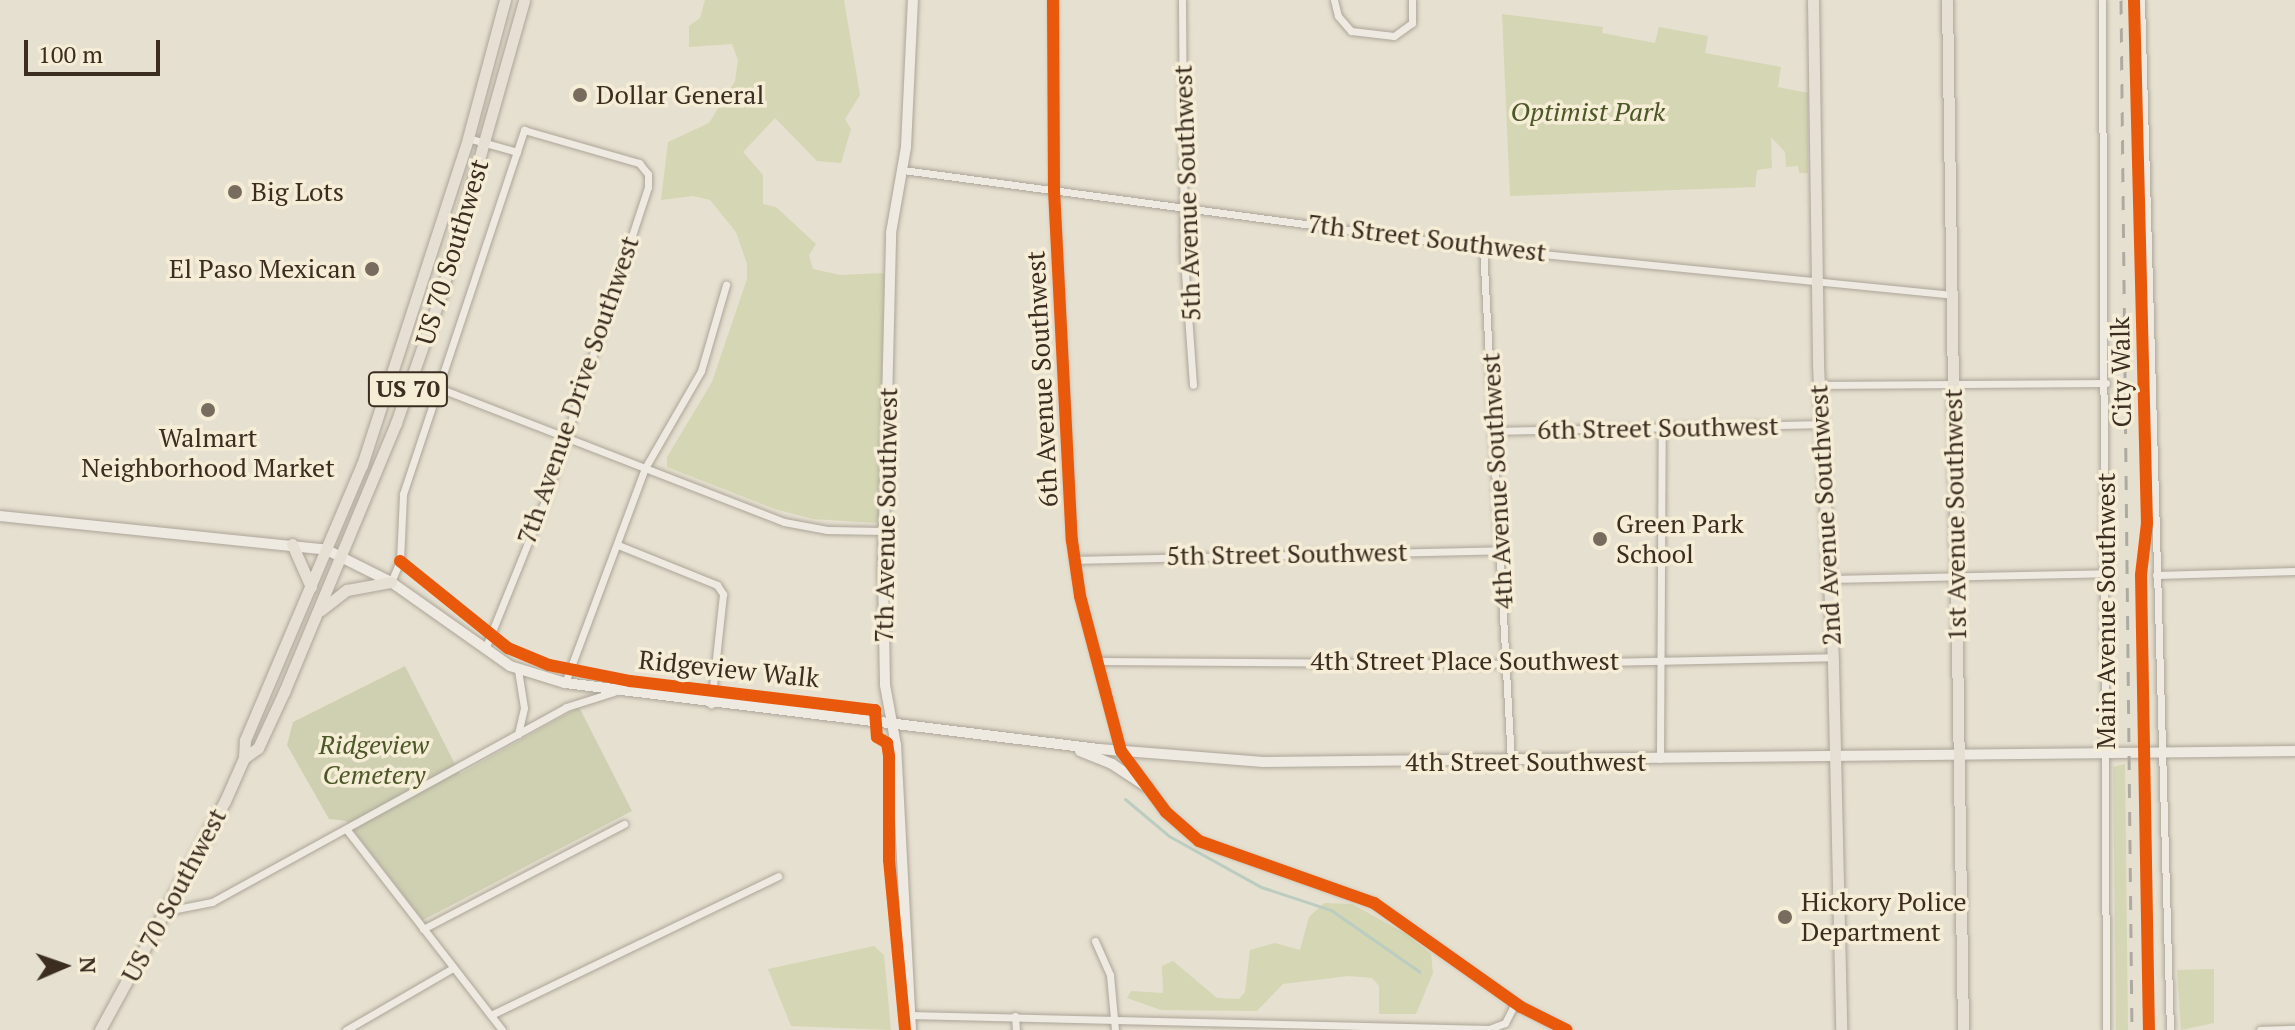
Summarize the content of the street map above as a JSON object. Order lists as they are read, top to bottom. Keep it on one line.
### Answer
{"streets":{"main road":["US 70 Southwest","US 70","7th Avenue Southwest","2nd Avenue Southwest","1st Avenue Southwest","4th Street Southwest"],"street":["5th Avenue Southwest","7th Street Southwest","6th Avenue Southwest","7th Avenue Drive Southwest","6th Street Southwest","4th Avenue Southwest","5th Street Southwest","Main Avenue Southwest","4th Street Place Southwest"],"cycle path":["City Walk","Ridgeview Walk"]},"crossings":[["5th Avenue Southwest","7th Street Southwest"],["7th Street Southwest","6th Avenue Southwest"],["7th Street Southwest","4th Avenue Southwest"],["7th Street Southwest","7th Avenue Southwest"],["7th Street Southwest","2nd Avenue Southwest"],["7th Street Southwest","1st Avenue Southwest"],["US 70 Southwest","4th Street Southwest"],["6th Avenue Southwest","5th Street Southwest"],["6th Avenue Southwest","4th Street Place Southwest"],["6th Avenue Southwest","4th Street Southwest"],["7th Avenue Drive Southwest","4th Street Southwest"],["6th Street Southwest","4th Avenue Southwest"],["6th Street Southwest","2nd Avenue Southwest"],["4th Avenue Southwest","5th Street Southwest"],["4th Avenue Southwest","4th Street Place Southwest"],["4th Avenue Southwest","4th Street Southwest"],["7th Avenue Southwest","4th Street Southwest"],["2nd Avenue Southwest","4th Street Place Southwest"],["2nd Avenue Southwest","4th Street Southwest"],["1st Avenue Southwest","4th Street Southwest"],["Main Avenue Southwest","4th Street Southwest"]],"parks":["Optimist Park","Ridgeview Cemetery"],"places":["Dollar General","Big Lots","El Paso Mexican","Walmart Neighborhood Market","Green Park School","Hickory Police Department"],"scale_bar":"100 m","north":"right"}
